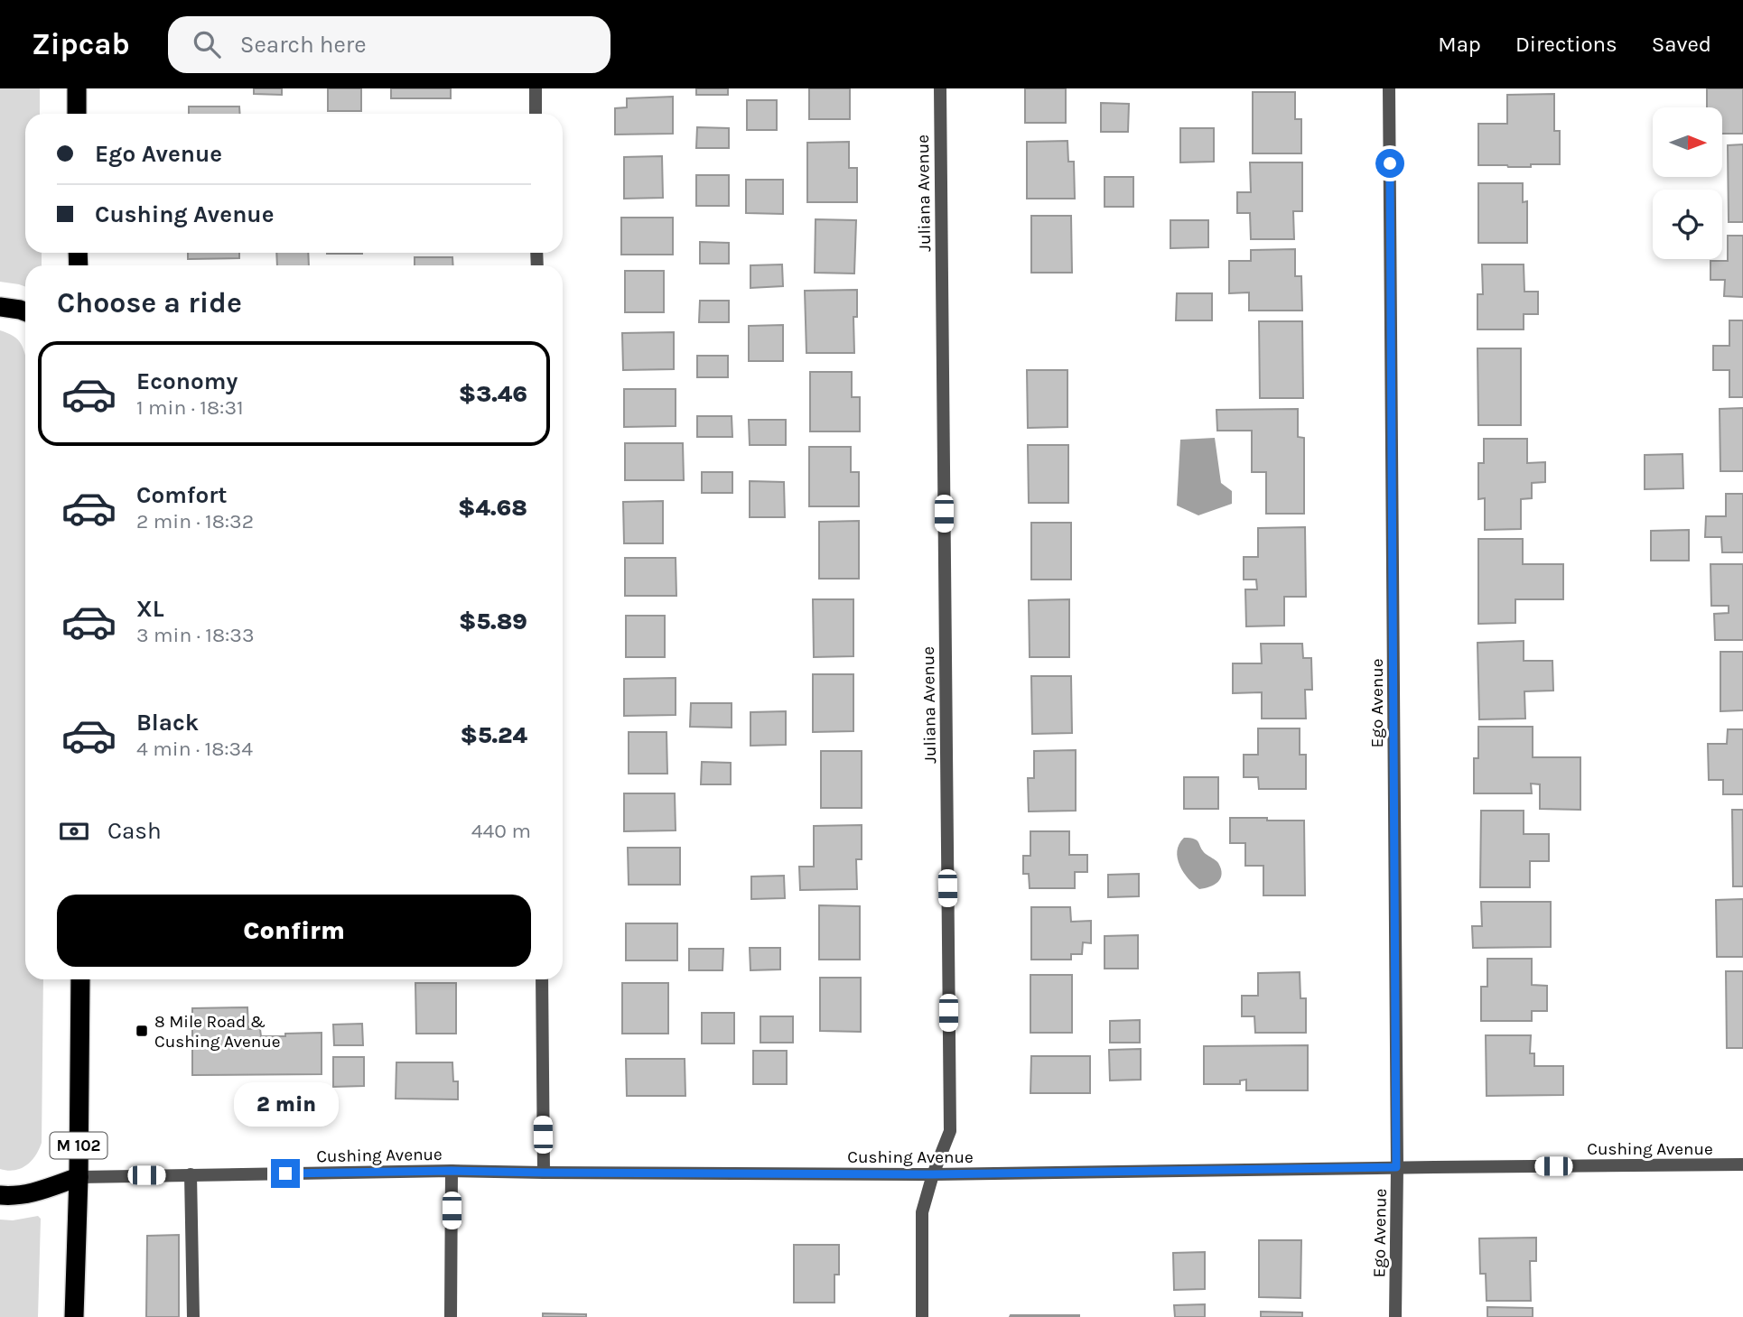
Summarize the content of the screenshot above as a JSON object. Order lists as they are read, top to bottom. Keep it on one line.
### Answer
{"streets":{"highway":["M 102"],"street":["Juliana Avenue","Ego Avenue","Cushing Avenue"]},"crossings":[["Juliana Avenue","Cushing Avenue"],["Ego Avenue","Cushing Avenue"],["M 102","Cushing Avenue"]],"places":{"transit":["8 Mile Road & Cushing Avenue"]},"north":"right","page":{"header":"Zipcab","search":"Search here","nav":["Map","Directions","Saved"],"banner":["Ego Avenue","Cushing Avenue"],"heading":"Choose a ride","list":[{"name":"Economy","note":"1 min · 18:31","value":"$3.46"},{"name":"Comfort","note":"2 min · 18:32","value":"$4.68"},{"name":"XL","note":"3 min · 18:33","value":"$5.89"},{"name":"Black","note":"4 min · 18:34","value":"$5.24"}],"pay":["Cash","440 m"],"buttons":"Confirm","bubble":"2 min"}}
